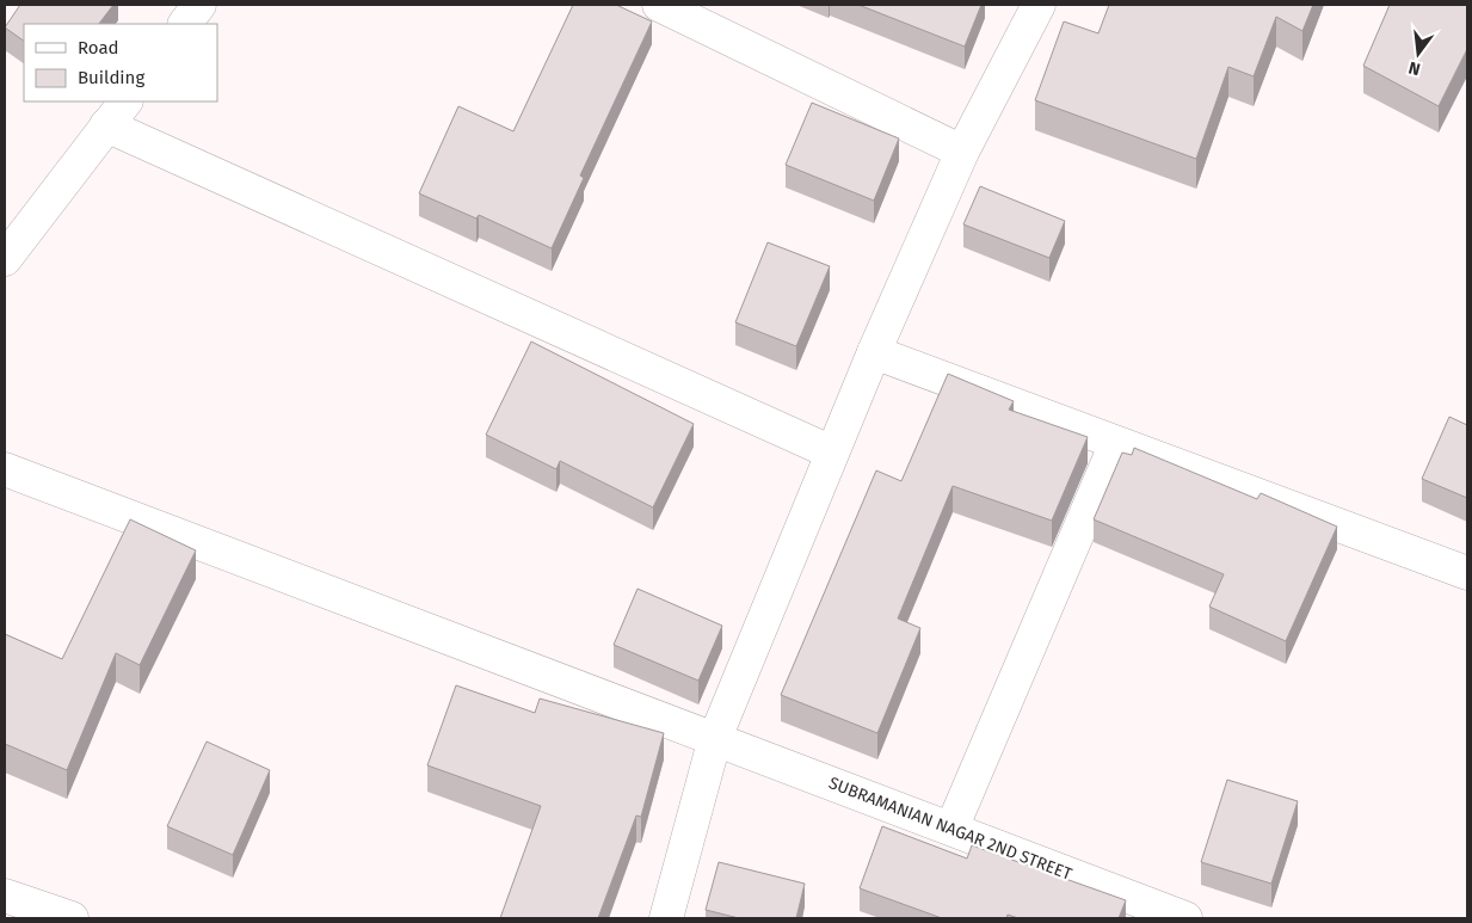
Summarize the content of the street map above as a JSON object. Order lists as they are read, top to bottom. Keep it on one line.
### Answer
{"streets":{"street":["SUBRAMANIAN NAGAR 2ND STREET"]},"legend":["Road","Building"],"north":"bottom"}
